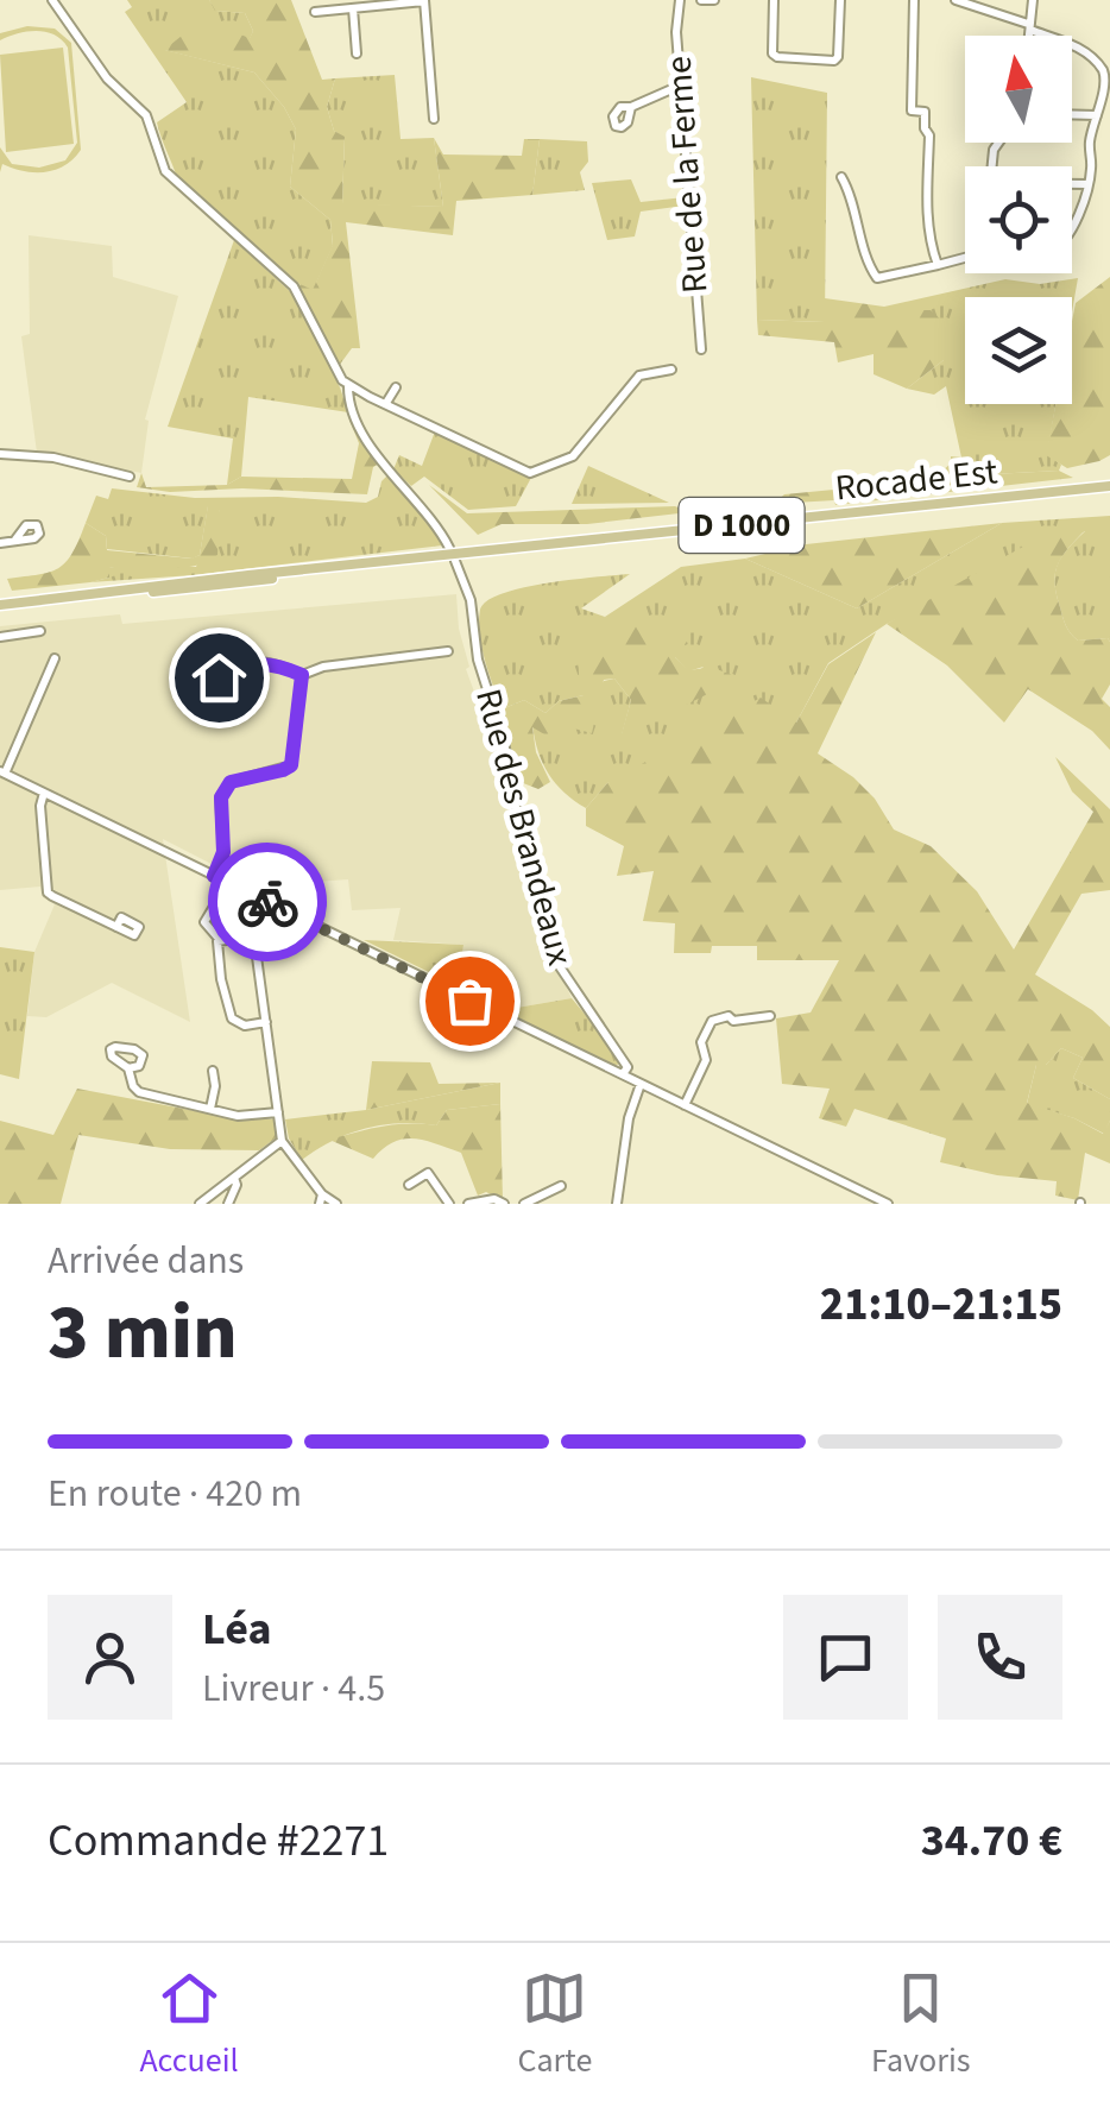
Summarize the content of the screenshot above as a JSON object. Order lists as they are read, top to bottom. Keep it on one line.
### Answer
{"streets":{"main road":["Rocade Est","D 1000"],"street":["Rue de la Ferme","Rue des Brandeaux"]},"north":"top","page":{"heading":["3 min","Arrivée dans","21:10–21:15"],"panel":["Léa","Livreur · 4.5","Commande #2271","34.70 €"],"bar":"En route · 420 m","tabs":["Accueil","Carte","Favoris"]}}
